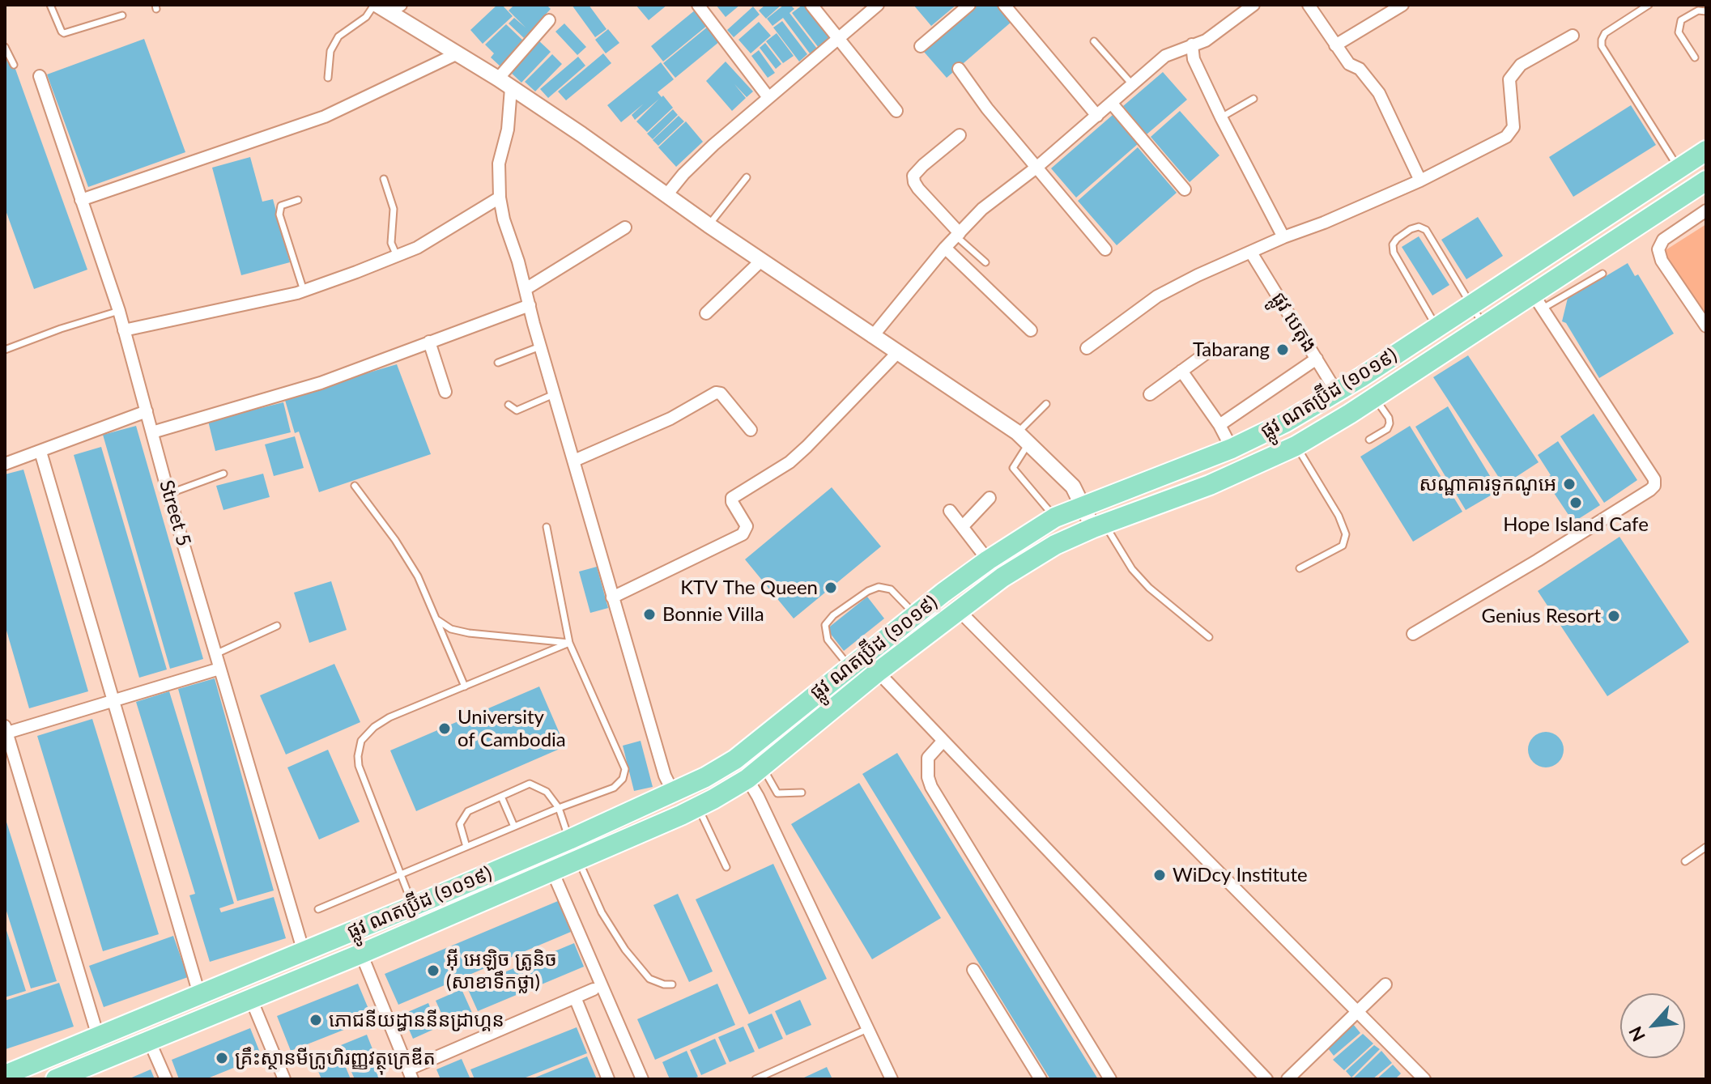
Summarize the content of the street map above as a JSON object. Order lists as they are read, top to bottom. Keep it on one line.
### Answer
{"streets":{"main road":["ផ្លូវ ណតប្រ៊ីដ (១០១៩)"],"street":["ផ្លូវ បេតុង","Street 5"]},"crossings":[["ផ្លូវ បេតុង","ផ្លូវ ណតប្រ៊ីដ (១០១៩)"],["ផ្លូវ ណតប្រ៊ីដ (១០១៩)","Street 5"]],"places":["Tabarang","សណ្ឋាគារទូកណូអេ","Hope Island Cafe","KTV The Queen","Bonnie Villa","Genius Resort","University of Cambodia","WiDcy Institute","អ៊ី អេឡិច ត្រូនិច (សាខាទឹកថ្លា)","ភោជនីយដ្ធាននីនដ្រាហ្គន","គ្រឹះស្ថានមីក្រូហិរញ្ញវត្ថុក្រេឌីត"],"north":"bottom left"}
